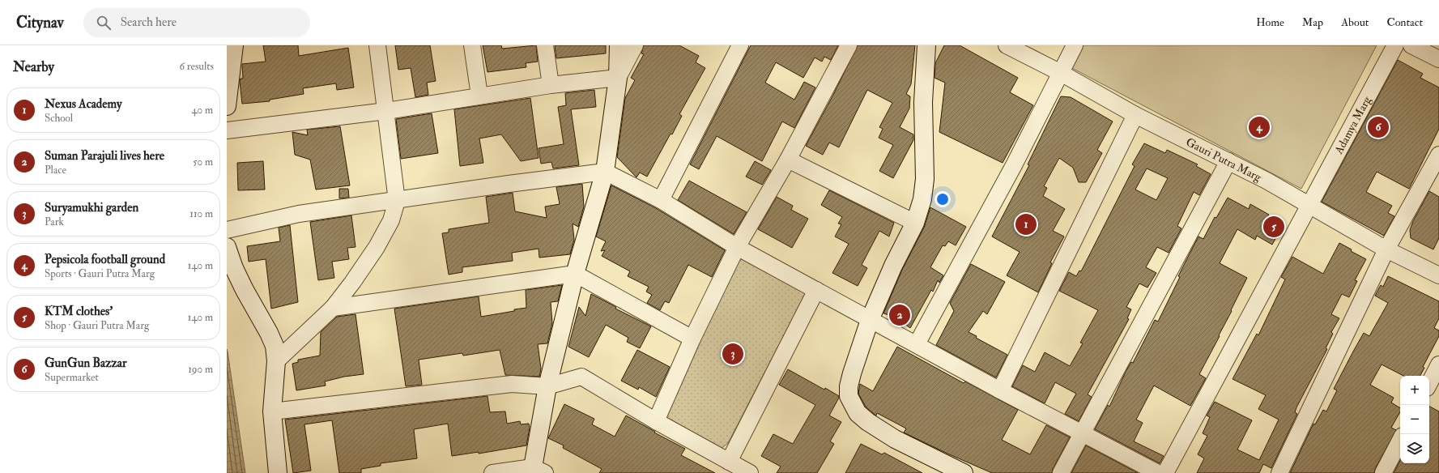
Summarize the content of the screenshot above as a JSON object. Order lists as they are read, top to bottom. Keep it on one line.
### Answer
{"streets":{"street":["Adamya Marg","Gauri Putra Marg"]},"crossings":[["Adamya Marg","Gauri Putra Marg"]],"page":{"header":"Citynav","search":"Search here","nav":["Home","Map","About","Contact"],"heading":["Nearby","6 results"],"list":[{"mark":"1","name":"Nexus Academy","note":"School","value":"40 m"},{"mark":"2","name":"Suman Parajuli lives here","note":"Place","value":"50 m"},{"mark":"3","name":"Suryamukhi garden","note":"Park","value":"110 m"},{"mark":"4","name":"Pepsicola football ground","note":"Sports · Gauri Putra Marg","value":"140 m"},{"mark":"5","name":"KTM clothes'","note":"Shop · Gauri Putra Marg","value":"140 m"},{"mark":"6","name":"GunGun Bazzar","note":"Supermarket","value":"190 m"}],"pins":["4","6","1","5","2","3"],"map_buttons":["+","−"]}}
